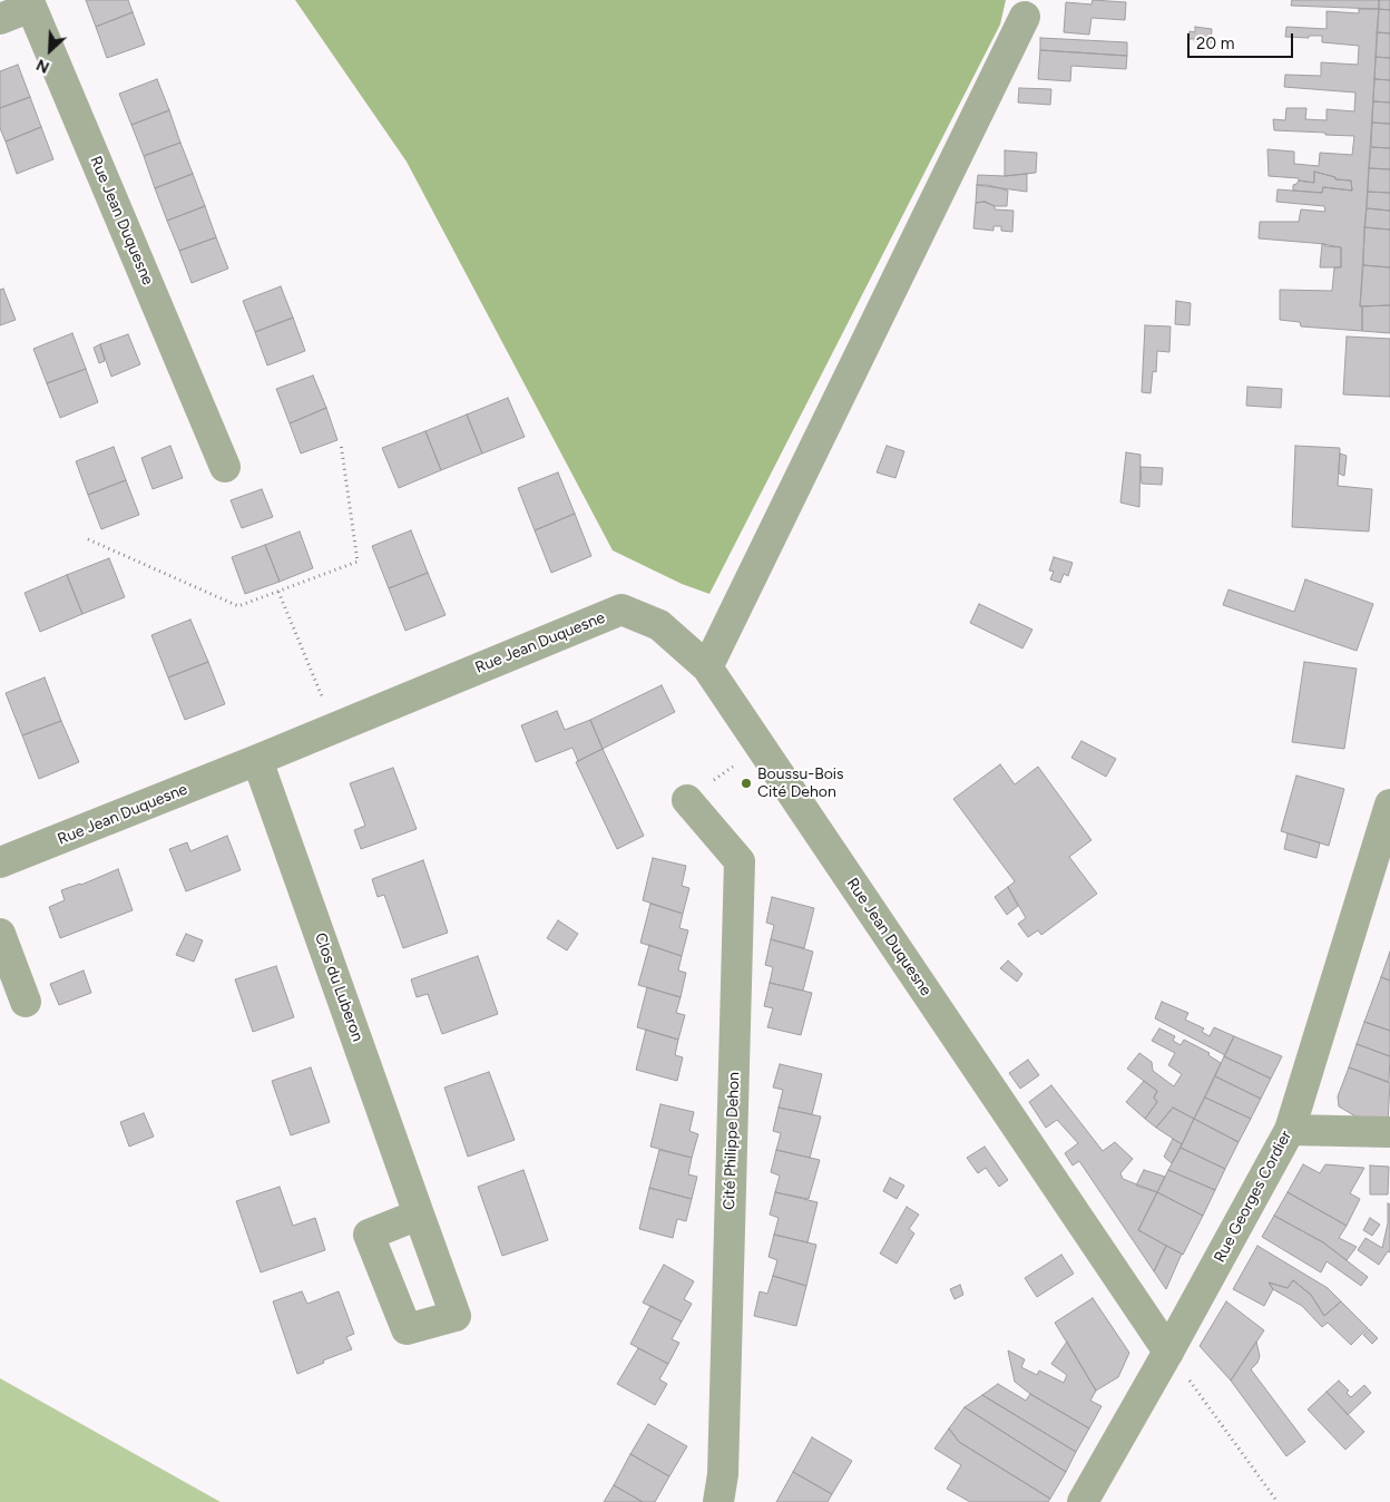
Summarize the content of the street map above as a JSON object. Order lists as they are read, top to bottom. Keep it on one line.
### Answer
{"streets":{"street":["Rue Jean Duquesne","Clos du Luberon","Cité Philippe Dehon","Rue Georges Cordier"]},"crossings":[["Rue Jean Duquesne","Clos du Luberon"],["Rue Jean Duquesne","Rue Georges Cordier"]],"places":["Boussu-Bois Cité Dehon"],"scale_bar":"20 m","north":"bottom left"}
